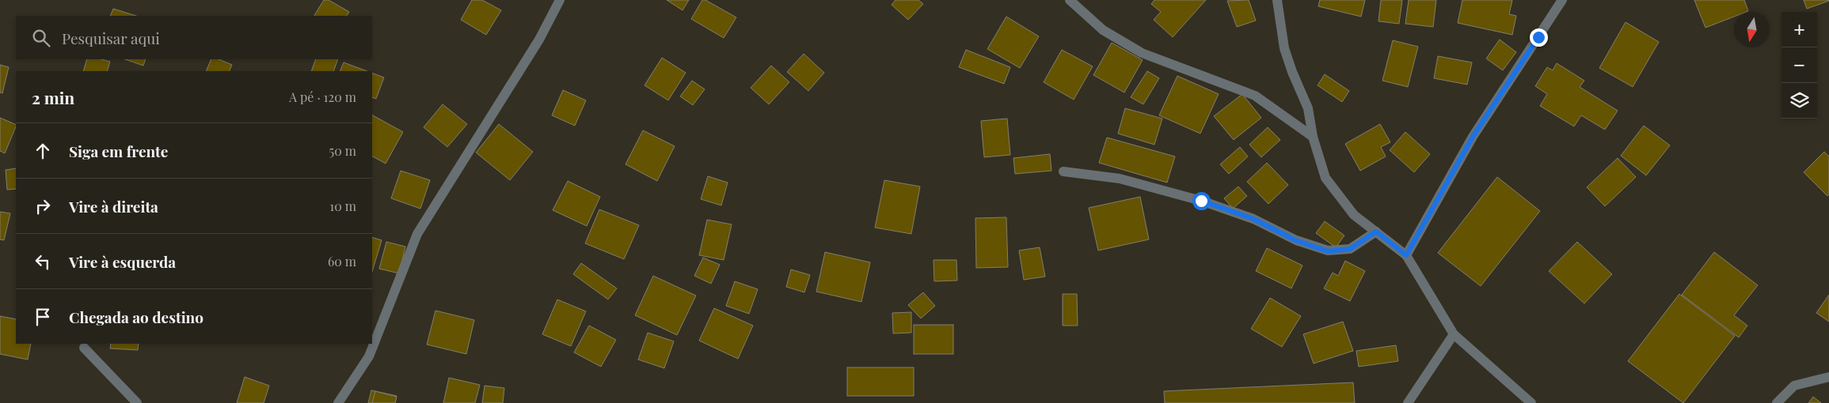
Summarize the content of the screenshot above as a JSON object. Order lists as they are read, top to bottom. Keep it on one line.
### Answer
{"north":"bottom","page":{"map_buttons":["+","−"],"search":"Pesquisar aqui","heading":["2 min","A pé · 120 m"],"list":[["Siga em frente","50 m"],["Vire à direita","10 m"],["Vire à esquerda","60 m"],"Chegada ao destino"]}}
